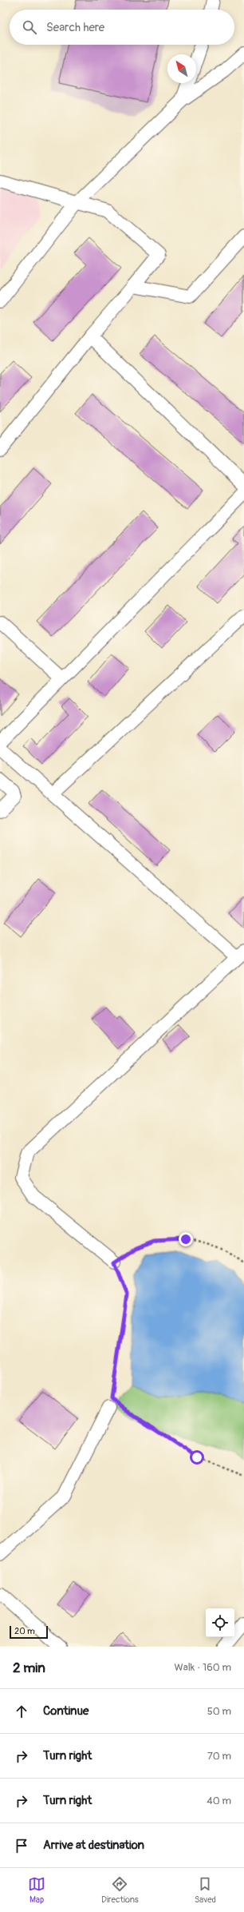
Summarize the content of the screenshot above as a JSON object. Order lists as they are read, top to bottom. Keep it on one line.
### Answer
{"scale_bar":"20 m","north":"top left","page":{"search":"Search here","scale":"20 m","heading":["2 min","Walk · 160 m"],"list":[["Continue","50 m"],["Turn right","70 m"],["Turn right","40 m"],"Arrive at destination"],"nav":["Map","Directions","Saved"]}}
